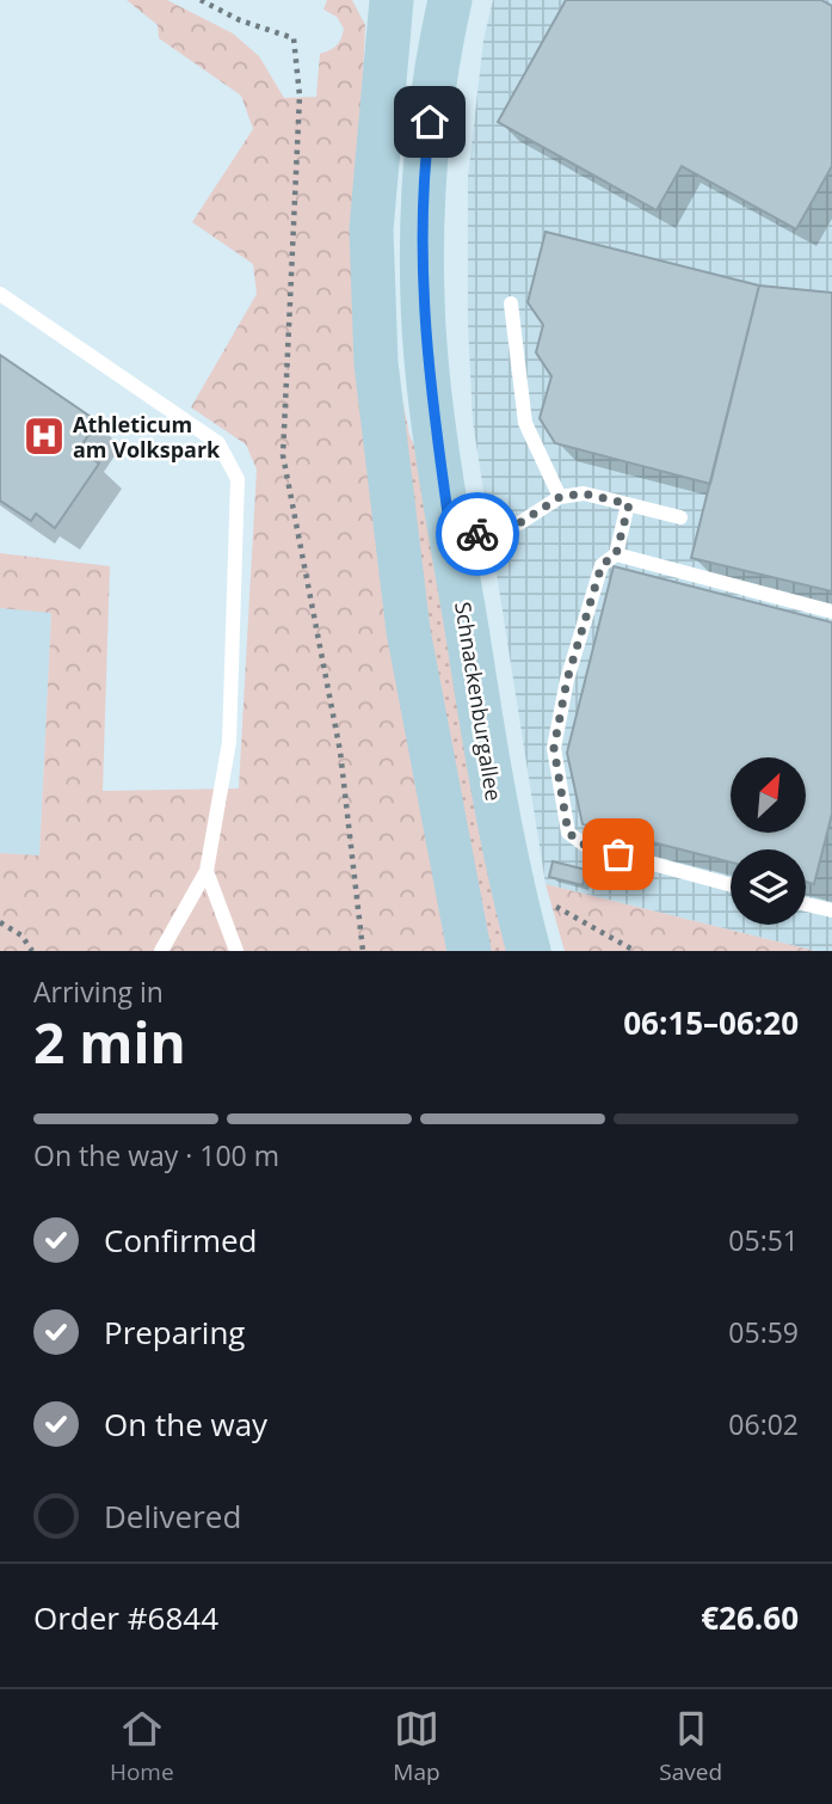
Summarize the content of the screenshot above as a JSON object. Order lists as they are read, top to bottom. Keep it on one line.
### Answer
{"streets":{"main road":["Schnackenburgallee"]},"places":{"hospital":["Athleticum am Volkspark"]},"north":"top right","page":{"heading":["2 min","Arriving in","06:15–06:20"],"panel":["Order #6844","€26.60"],"bar":"On the way · 100 m","list":[["Confirmed","05:51"],["Preparing","05:59"],["On the way","06:02"],"Delivered"],"tabs":["Home","Map","Saved"]}}
